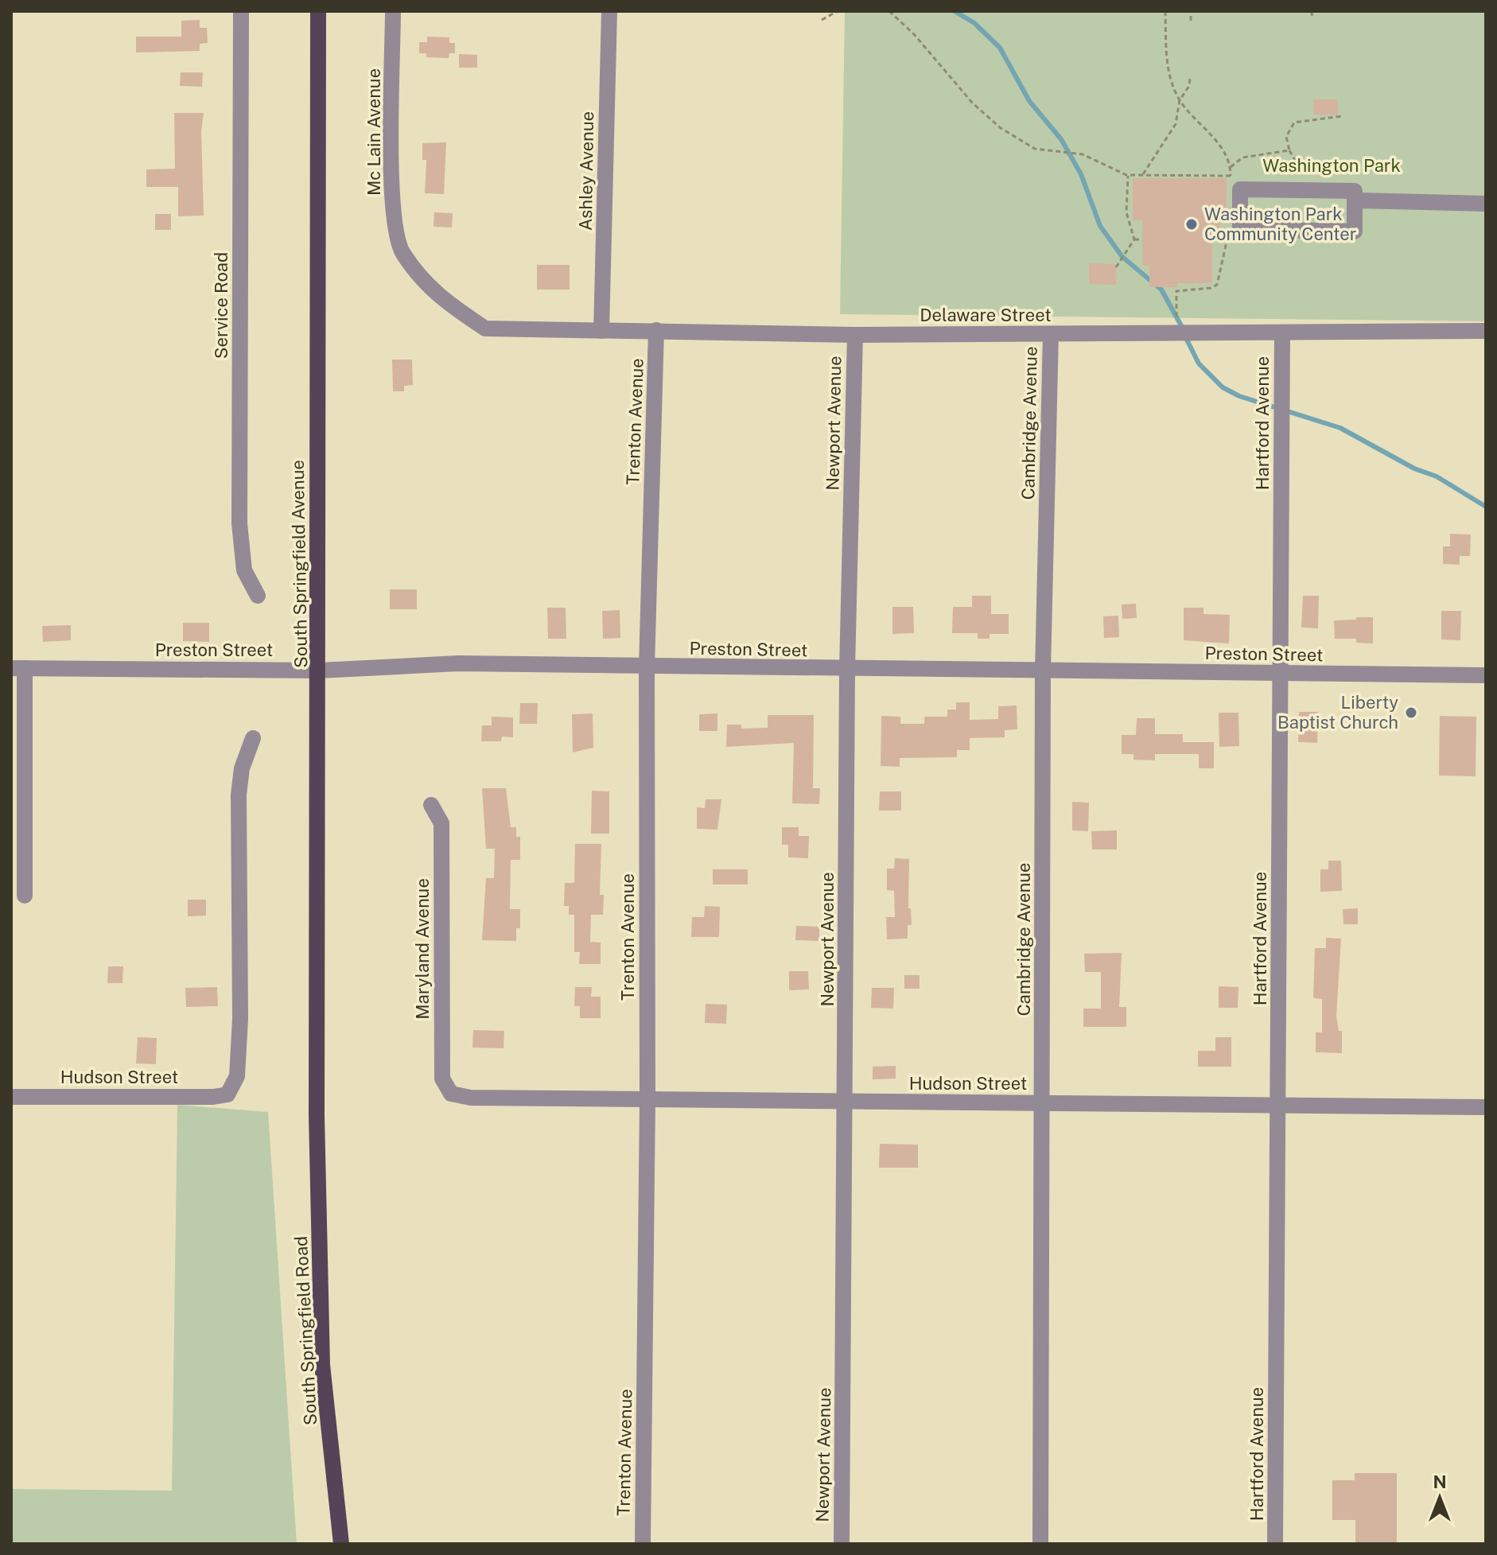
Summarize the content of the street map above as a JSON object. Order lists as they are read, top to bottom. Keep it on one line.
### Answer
{"streets":{"main road":["South Springfield Avenue","South Springfield Road"],"street":["Mc Lain Avenue","Ashley Avenue","Service Road","Delaware Street","Trenton Avenue","Newport Avenue","Cambridge Avenue","Hartford Avenue","Preston Street","Maryland Avenue","Hudson Street"]},"crossings":[["Mc Lain Avenue","Delaware Street"],["Ashley Avenue","Delaware Street"],["Delaware Street","Trenton Avenue"],["Delaware Street","Newport Avenue"],["Delaware Street","Cambridge Avenue"],["Delaware Street","Hartford Avenue"],["Trenton Avenue","Preston Street"],["Trenton Avenue","Hudson Street"],["Newport Avenue","Preston Street"],["Newport Avenue","Hudson Street"],["Cambridge Avenue","Preston Street"],["Cambridge Avenue","Hudson Street"],["Hartford Avenue","Preston Street"],["Hartford Avenue","Hudson Street"],["South Springfield Avenue","Preston Street"],["South Springfield Avenue","South Springfield Road"],["Maryland Avenue","Hudson Street"]],"parks":["Washington Park"],"places":["Washington Park Community Center","Liberty Baptist Church"],"north":"top"}
